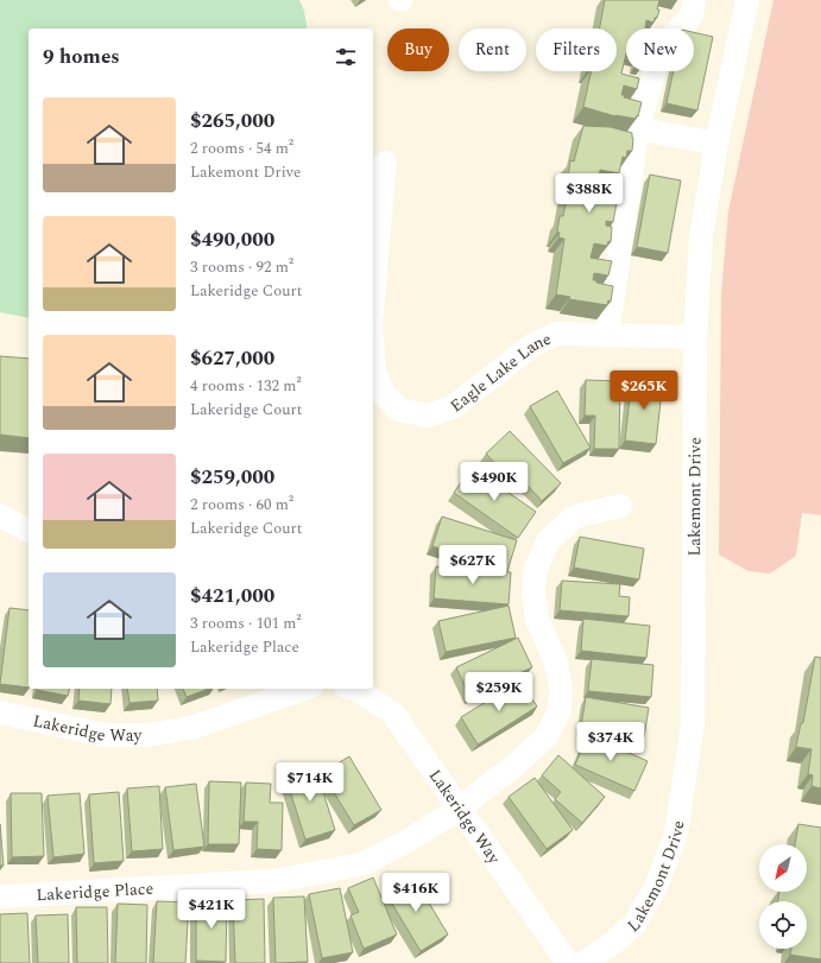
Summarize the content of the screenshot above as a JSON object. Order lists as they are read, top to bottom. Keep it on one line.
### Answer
{"streets":{"street":["Eagle Lake Lane","Lakemont Drive","Lakeridge Way","Lakeridge Place"]},"crossings":[["Eagle Lake Lane","Lakemont Drive"],["Lakeridge Way","Lakeridge Place"]],"north":"bottom left","page":{"chip":["Buy","Rent","Filters","New"],"heading":"9 homes","list":[{"name":"$265,000","note":"2 rooms · 54 m² · Lakemont Drive"},{"name":"$490,000","note":"3 rooms · 92 m² · Lakeridge Court"},{"name":"$627,000","note":"4 rooms · 132 m² · Lakeridge Court"},{"name":"$259,000","note":"2 rooms · 60 m² · Lakeridge Court"},{"name":"$421,000","note":"3 rooms · 101 m² · Lakeridge Place"}],"price":["$388K","$265K","$490K","$627K","$259K","$374K","$714K","$416K","$421K"]}}
